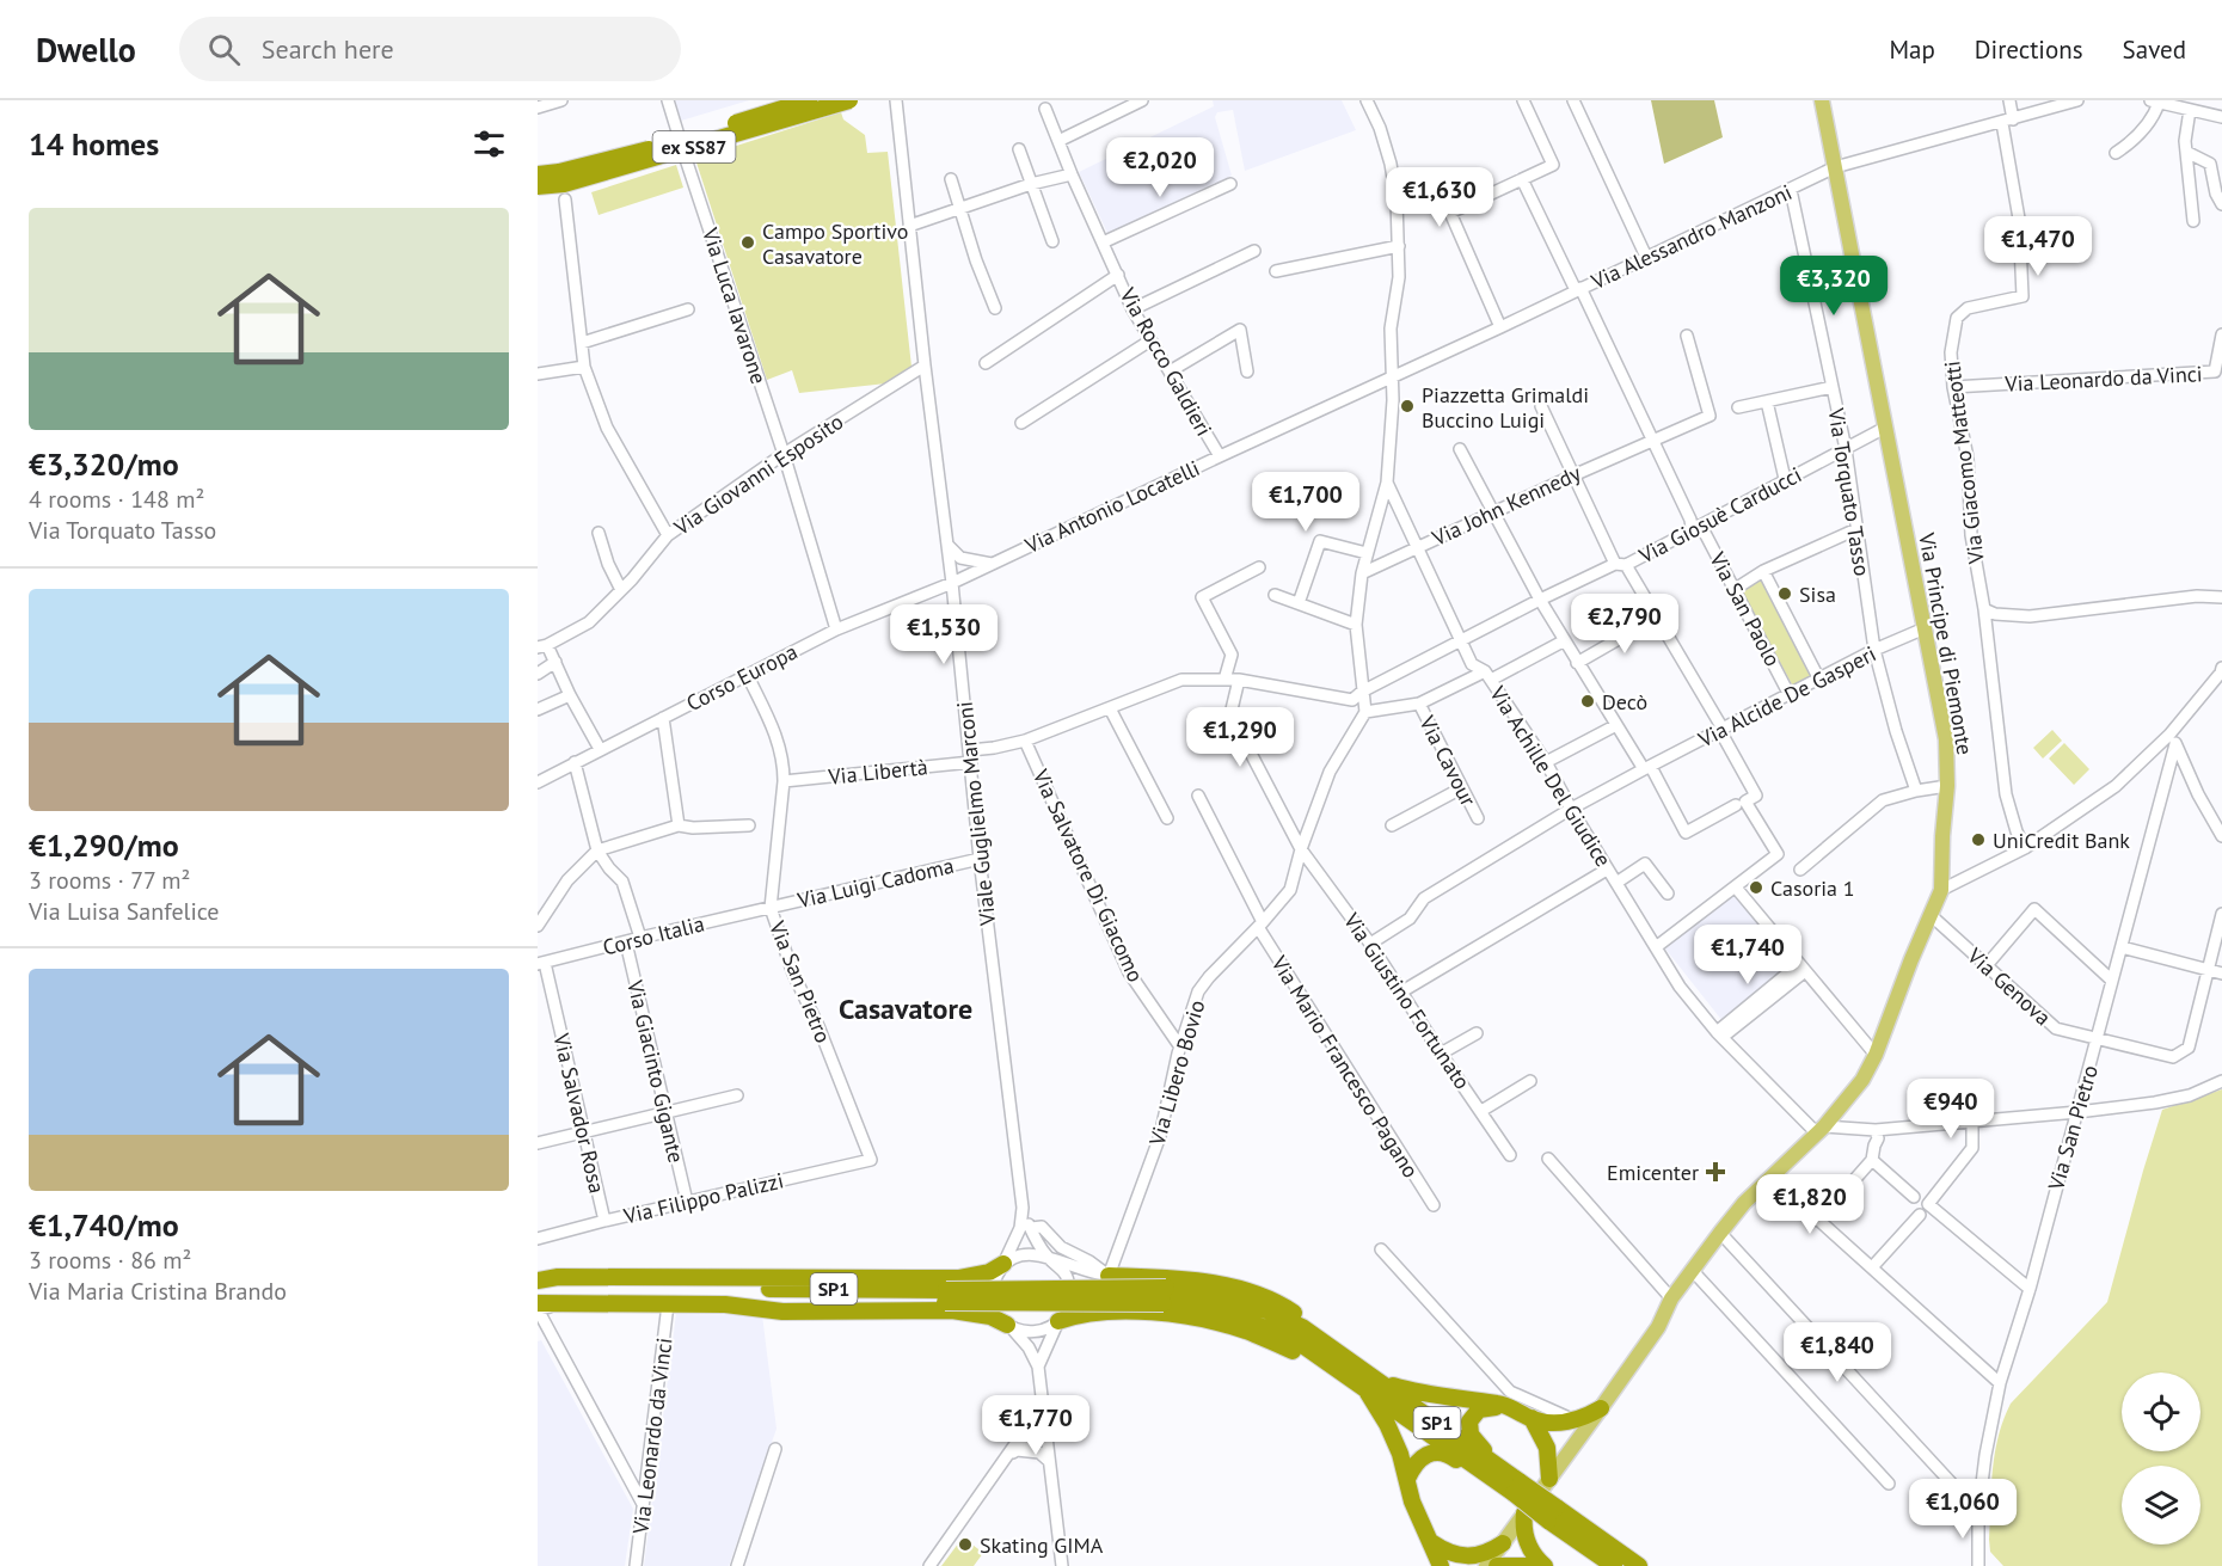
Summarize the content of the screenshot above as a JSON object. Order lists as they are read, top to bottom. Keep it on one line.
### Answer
{"streets":{"highway":["ex SS87","SP1"],"main road":["Via Principe di Piemonte"],"street":["Via Alessandro Manzoni","Via Luca Iavarone","Via Rocco Galdieri","Via Leonardo da Vinci","Via Giacomo Matteotti","Via Giovanni Esposito","Via Torquato Tasso","Via John Kennedy","Via Antonio Locatelli","Via Giosuè Carducci","Via San Paolo","Corso Europa","Via Alcide De Gasperi","Via Cavour","Via Libertà","Via Achille Del Giudice","Viale Guglielmo Marconi","Via Salvatore Di Giacomo","Via Luigi Cadoma","Corso Italia","Via San Pietro","Via Genova","Via Giustino Fortunato","Via Mario Francesco Pagano","Via Giacinto Gigante","Via Libero Bovio","Via Salvador Rosa","Via Filippo Palizzi"]},"crossings":[["Via Alessandro Manzoni","Via Giacomo Matteotti"],["Via Alessandro Manzoni","Via Torquato Tasso"],["Via Alessandro Manzoni","Via Antonio Locatelli"],["Via Alessandro Manzoni","Via San Paolo"],["Via Alessandro Manzoni","Via Principe di Piemonte"],["Via Luca Iavarone","Via Giovanni Esposito"],["Via Luca Iavarone","Corso Europa"],["Via Rocco Galdieri","Via Antonio Locatelli"],["Via Leonardo da Vinci","Via Giacomo Matteotti"],["Via Giovanni Esposito","Viale Guglielmo Marconi"],["Via Torquato Tasso","Via Giosuè Carducci"],["Via Torquato Tasso","Via Alcide De Gasperi"],["Via John Kennedy","Via San Paolo"],["Via John Kennedy","Via Achille Del Giudice"],["Via Antonio Locatelli","Corso Europa"],["Via Antonio Locatelli","Viale Guglielmo Marconi"],["Via Giosuè Carducci","Via San Paolo"],["Via Giosuè Carducci","Via Principe di Piemonte"],["Via Giosuè Carducci","Via Libertà"],["Via Giosuè Carducci","Via Achille Del Giudice"],["Via Giosuè Carducci","Via Giustino Fortunato"],["Via San Paolo","Via Alcide De Gasperi"],["Via Principe di Piemonte","Via Alcide De Gasperi"],["Via Principe di Piemonte","Via Achille Del Giudice"],["Via Principe di Piemonte","Via Genova"],["Corso Europa","Viale Guglielmo Marconi"],["Corso Europa","Via San Pietro"],["Via Alcide De Gasperi","Via Achille Del Giudice"],["Via Alcide De Gasperi","Via Giustino Fortunato"],["Via Libertà","Viale Guglielmo Marconi"],["Via Libertà","Via Salvatore Di Giacomo"],["Via Libertà","Via San Pietro"],["Via Libertà","Via Giustino Fortunato"],["Viale Guglielmo Marconi","Via Luigi Cadoma"],["Via Salvatore Di Giacomo","Via Libero Bovio"],["Via Luigi Cadoma","Corso Italia"],["Via Luigi Cadoma","Via San Pietro"],["Corso Italia","Via San Pietro"],["Corso Italia","Via Giacinto Gigante"],["Corso Italia","Via Salvador Rosa"],["Via San Pietro","Via Genova"],["Via San Pietro","Via Filippo Palizzi"],["Via Giustino Fortunato","Via Libero Bovio"],["Via Mario Francesco Pagano","Via Libero Bovio"],["Via Giacinto Gigante","Via Filippo Palizzi"],["Via Salvador Rosa","Via Filippo Palizzi"]],"districts":["Casavatore"],"places":{"other":["Campo Sportivo Casavatore","Piazzetta Grimaldi Buccino Luigi","Sisa","Decò","UniCredit Bank","Casoria 1","Skating GIMA"],"health":["Emicenter"]},"page":{"header":"Dwello","search":"Search here","nav":["Map","Directions","Saved"],"heading":"14 homes","price":["€2,020","€1,630","€1,470","€3,320","€1,700","€2,790","€1,530","€1,290","€1,740","€940","€1,820","€1,840","€1,770","€1,060"],"list":[{"name":"€3,320/mo","note":"4 rooms · 148 m² · Via Torquato Tasso"},{"name":"€1,290/mo","note":"3 rooms · 77 m² · Via Luisa Sanfelice"},{"name":"€1,740/mo","note":"3 rooms · 86 m² · Via Maria Cristina Brando"}]}}
